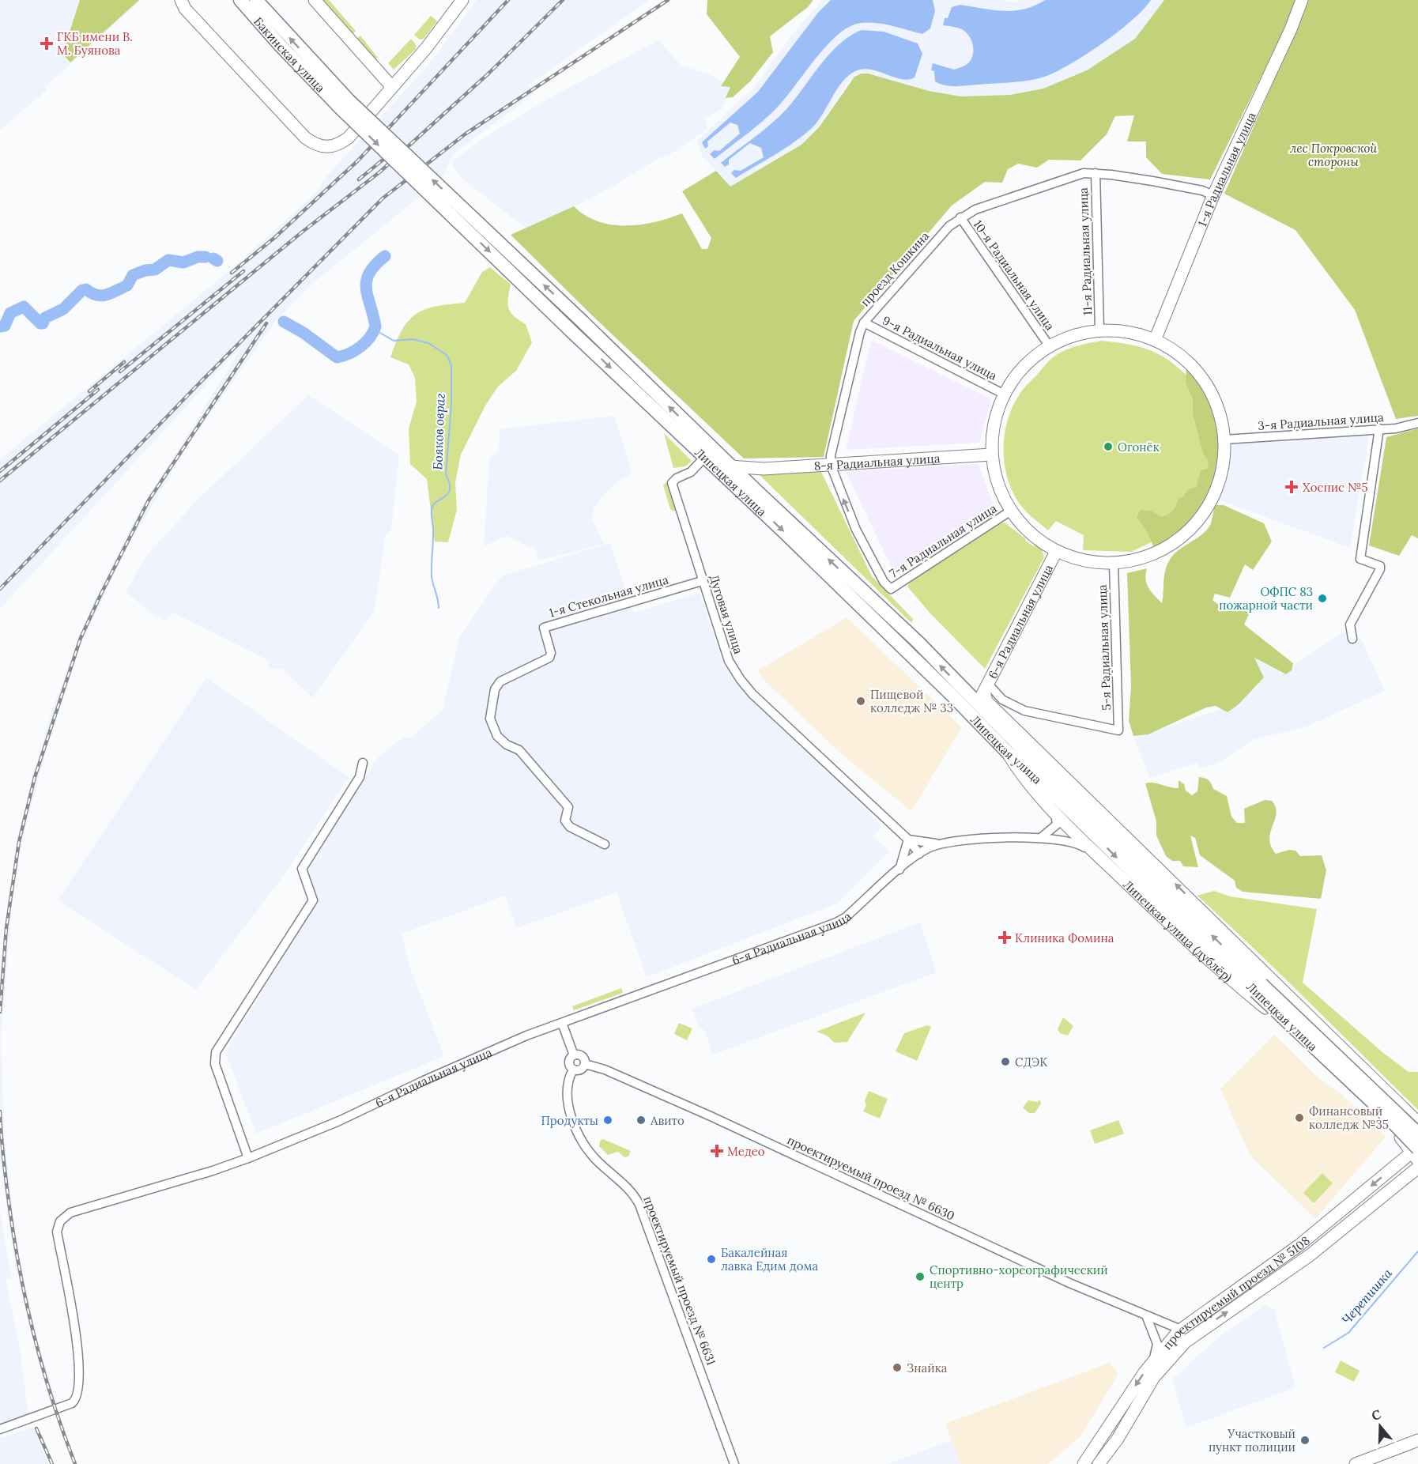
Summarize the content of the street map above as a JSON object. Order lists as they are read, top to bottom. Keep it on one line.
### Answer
{"streets":{"main road":["Бакинская улица","1-я Радиальная улица","8-я Радиальная улица","Липецкая улица","6-я Радиальная улица","Липецкая улица (дублёр)","проектируемый проезд № 5108"],"street":["11-я Радиальная улица","проезд Кошкина","10-я Радиальная улица","9-я Радиальная улица","3-я Радиальная улица","7-я Радиальная улица","1-я Стекольная улица","Дуговая улица","5-я Радиальная улица","проектируемый проезд № 6630","проектируемый проезд № 6631"]},"crossings":[["Бакинская улица","Липецкая улица"],["1-я Радиальная улица","проезд Кошкина"],["11-я Радиальная улица","проезд Кошкина"],["проезд Кошкина","10-я Радиальная улица"],["проезд Кошкина","9-я Радиальная улица"],["проезд Кошкина","8-я Радиальная улица"],["проезд Кошкина","7-я Радиальная улица"],["8-я Радиальная улица","Липецкая улица"],["Липецкая улица","Дуговая улица"],["Липецкая улица","6-я Радиальная улица"],["Липецкая улица","5-я Радиальная улица"],["Липецкая улица","Липецкая улица (дублёр)"],["Липецкая улица","проектируемый проезд № 5108"],["1-я Стекольная улица","Дуговая улица"],["Дуговая улица","6-я Радиальная улица"],["6-я Радиальная улица","5-я Радиальная улица"],["6-я Радиальная улица","Липецкая улица (дублёр)"],["6-я Радиальная улица","проектируемый проезд № 6631"],["5-я Радиальная улица","Липецкая улица (дублёр)"],["проектируемый проезд № 6630","проектируемый проезд № 6631"],["проектируемый проезд № 6630","проектируемый проезд № 5108"]],"water":["Бояков овраг","Черепишка"],"parks":["лес Покровской стороны"],"places":{"health":["ГКБ имени В. М. Буянова","Хоспис №5","Клиника Фомина","Медео"],"other":["Огонёк","ОФПС 83 пожарной части","Пищевой колледж № 33","СДЭК","Финансовый колледж №35","Продукты","Авито","Бакалейная лавка Едим дома","Спортивно-хореографический центр","Знайка","Участковый пункт полиции"]},"north":"top"}
